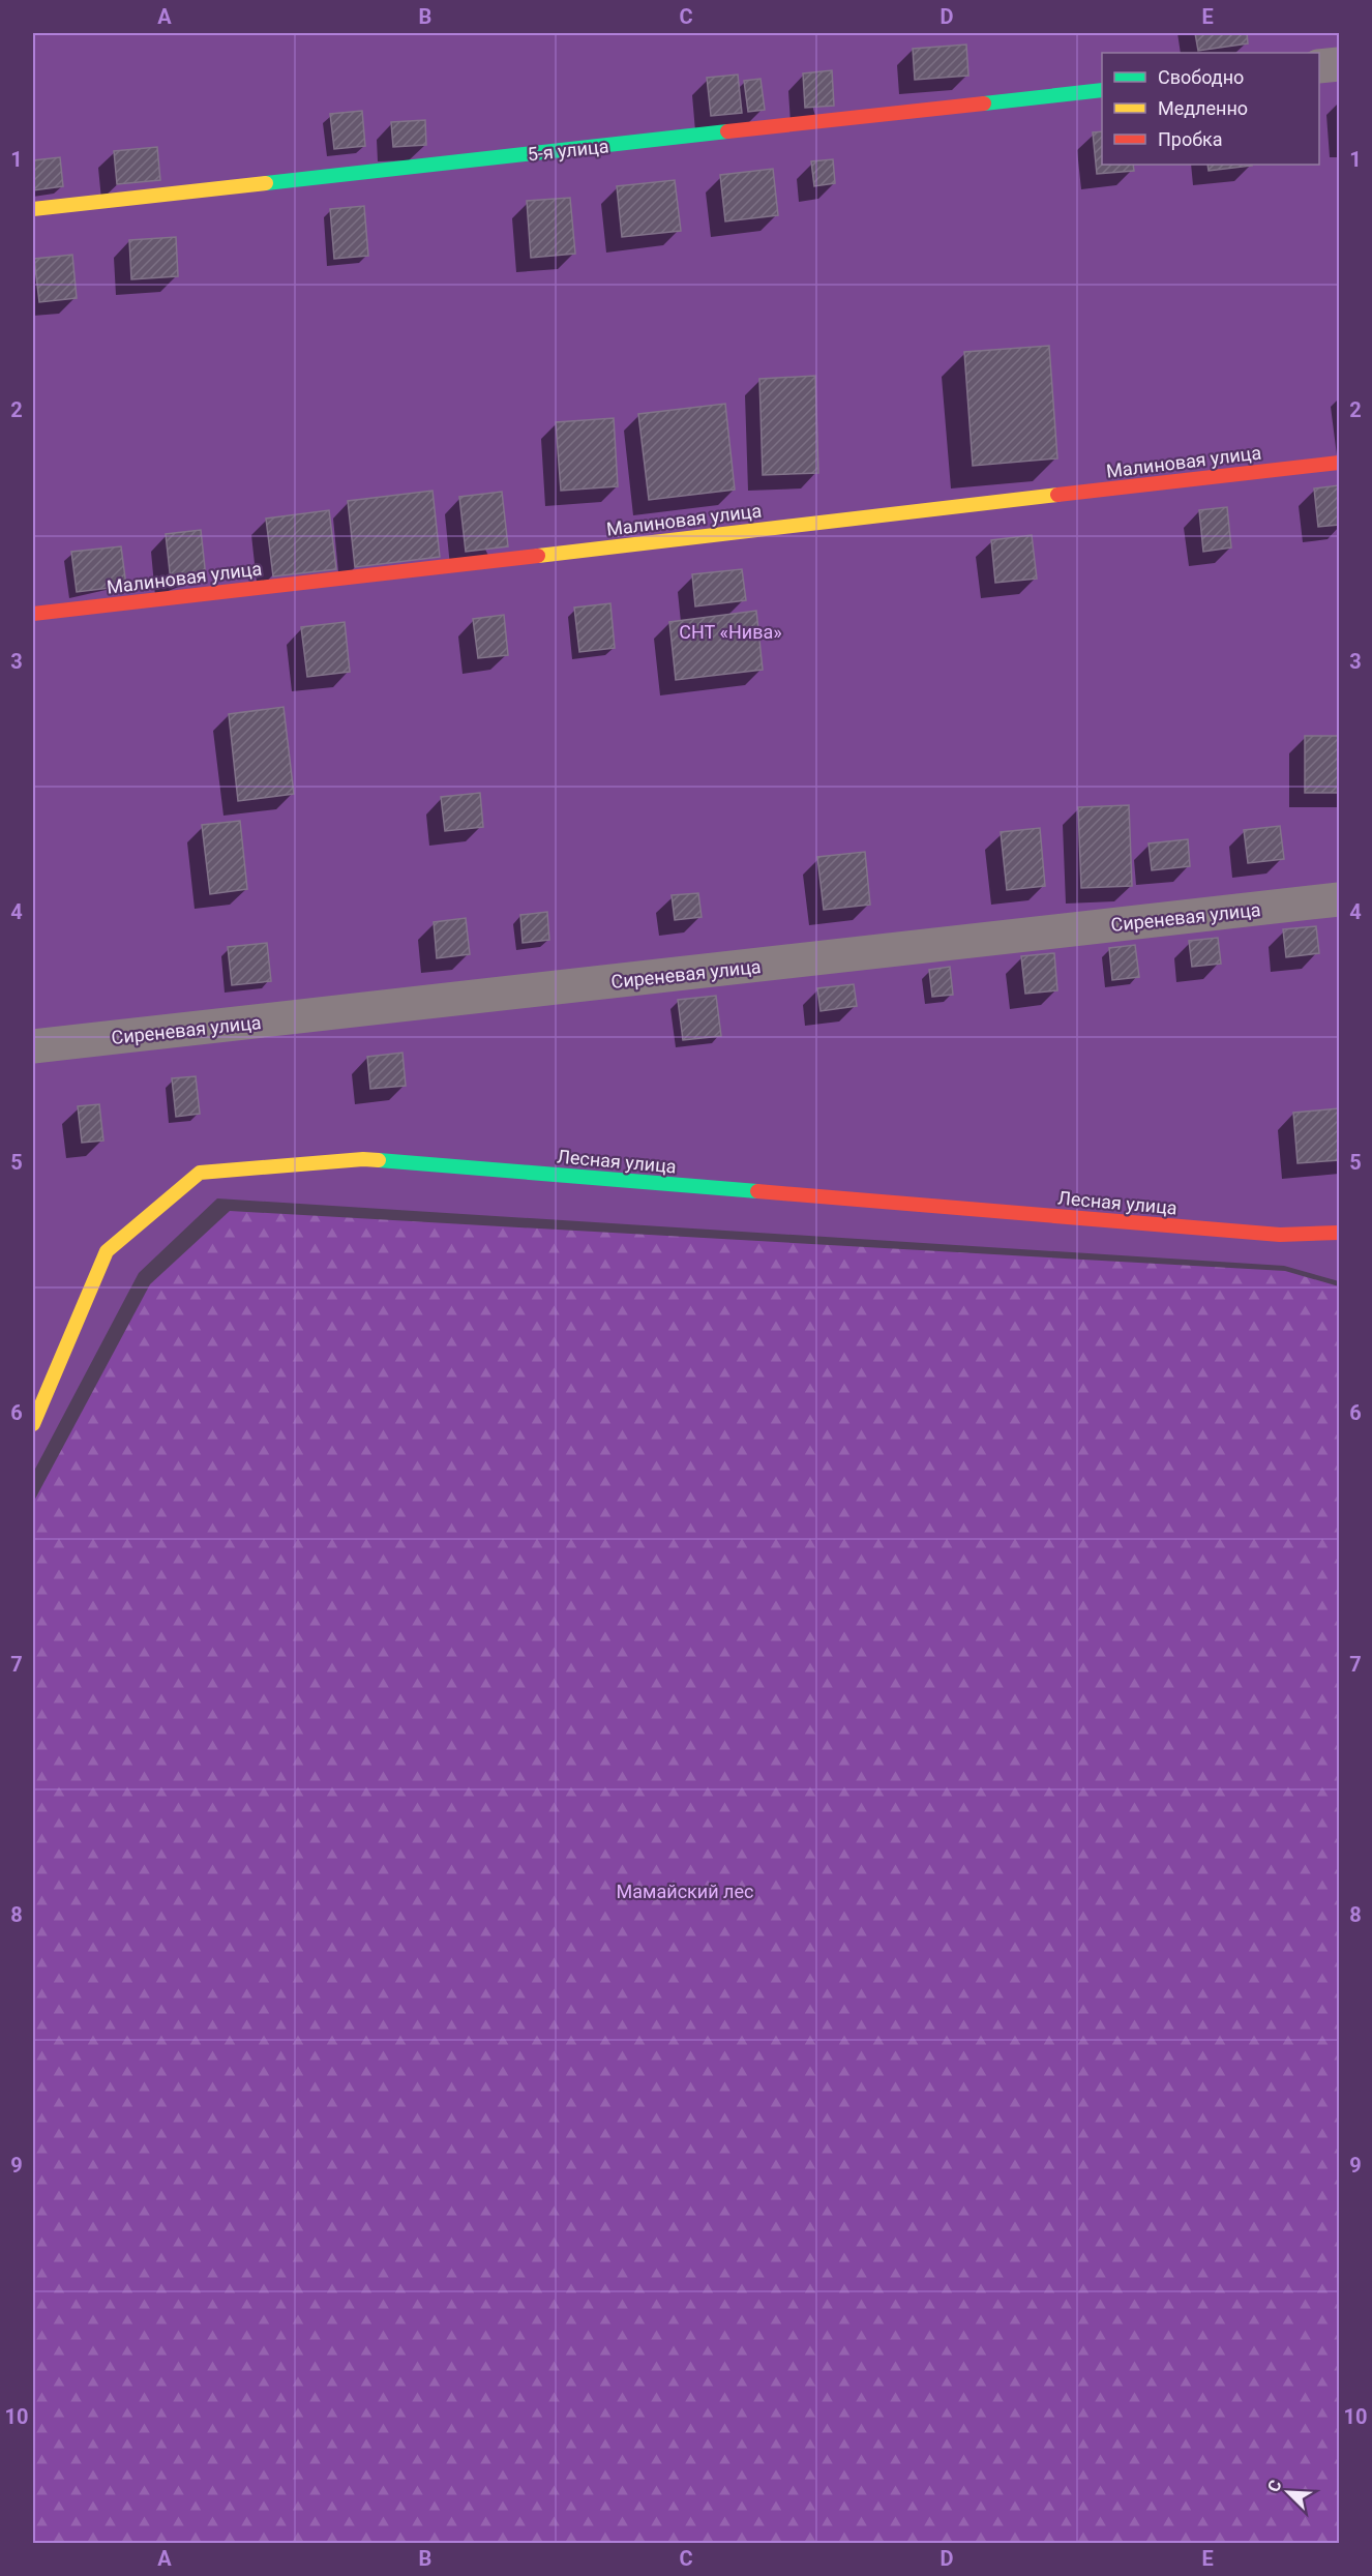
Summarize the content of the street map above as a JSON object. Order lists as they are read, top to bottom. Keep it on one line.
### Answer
{"streets":{"street":["5-я улица","Малиновая улица","Сиреневая улица","Лесная улица"]},"parks":["СНТ «Нива»","Мамайский лес"],"legend":["Свободно","Медленно","Пробка"],"north":"top left","grid":{"columns":["A","B","C","D","E"],"rows":["1","2","3","4","5","6","7","8","9","10"]}}
